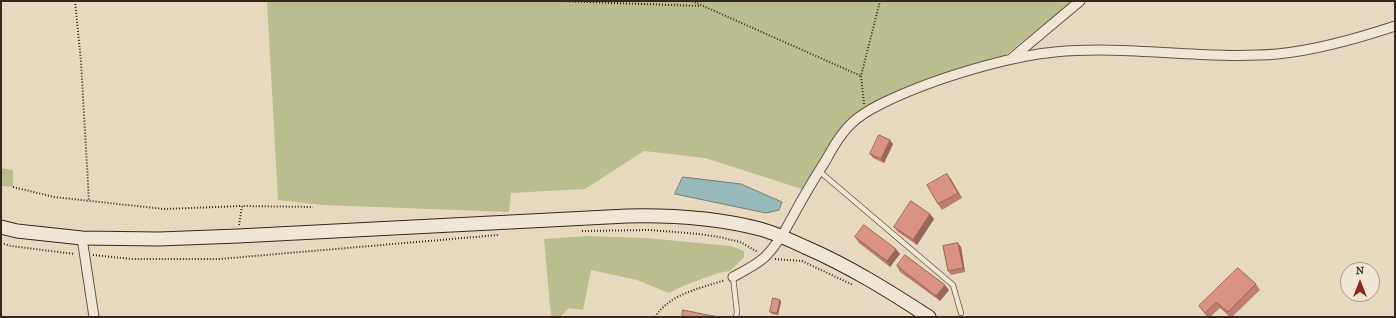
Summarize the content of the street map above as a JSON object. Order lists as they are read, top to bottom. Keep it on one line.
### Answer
{"north":"top"}
